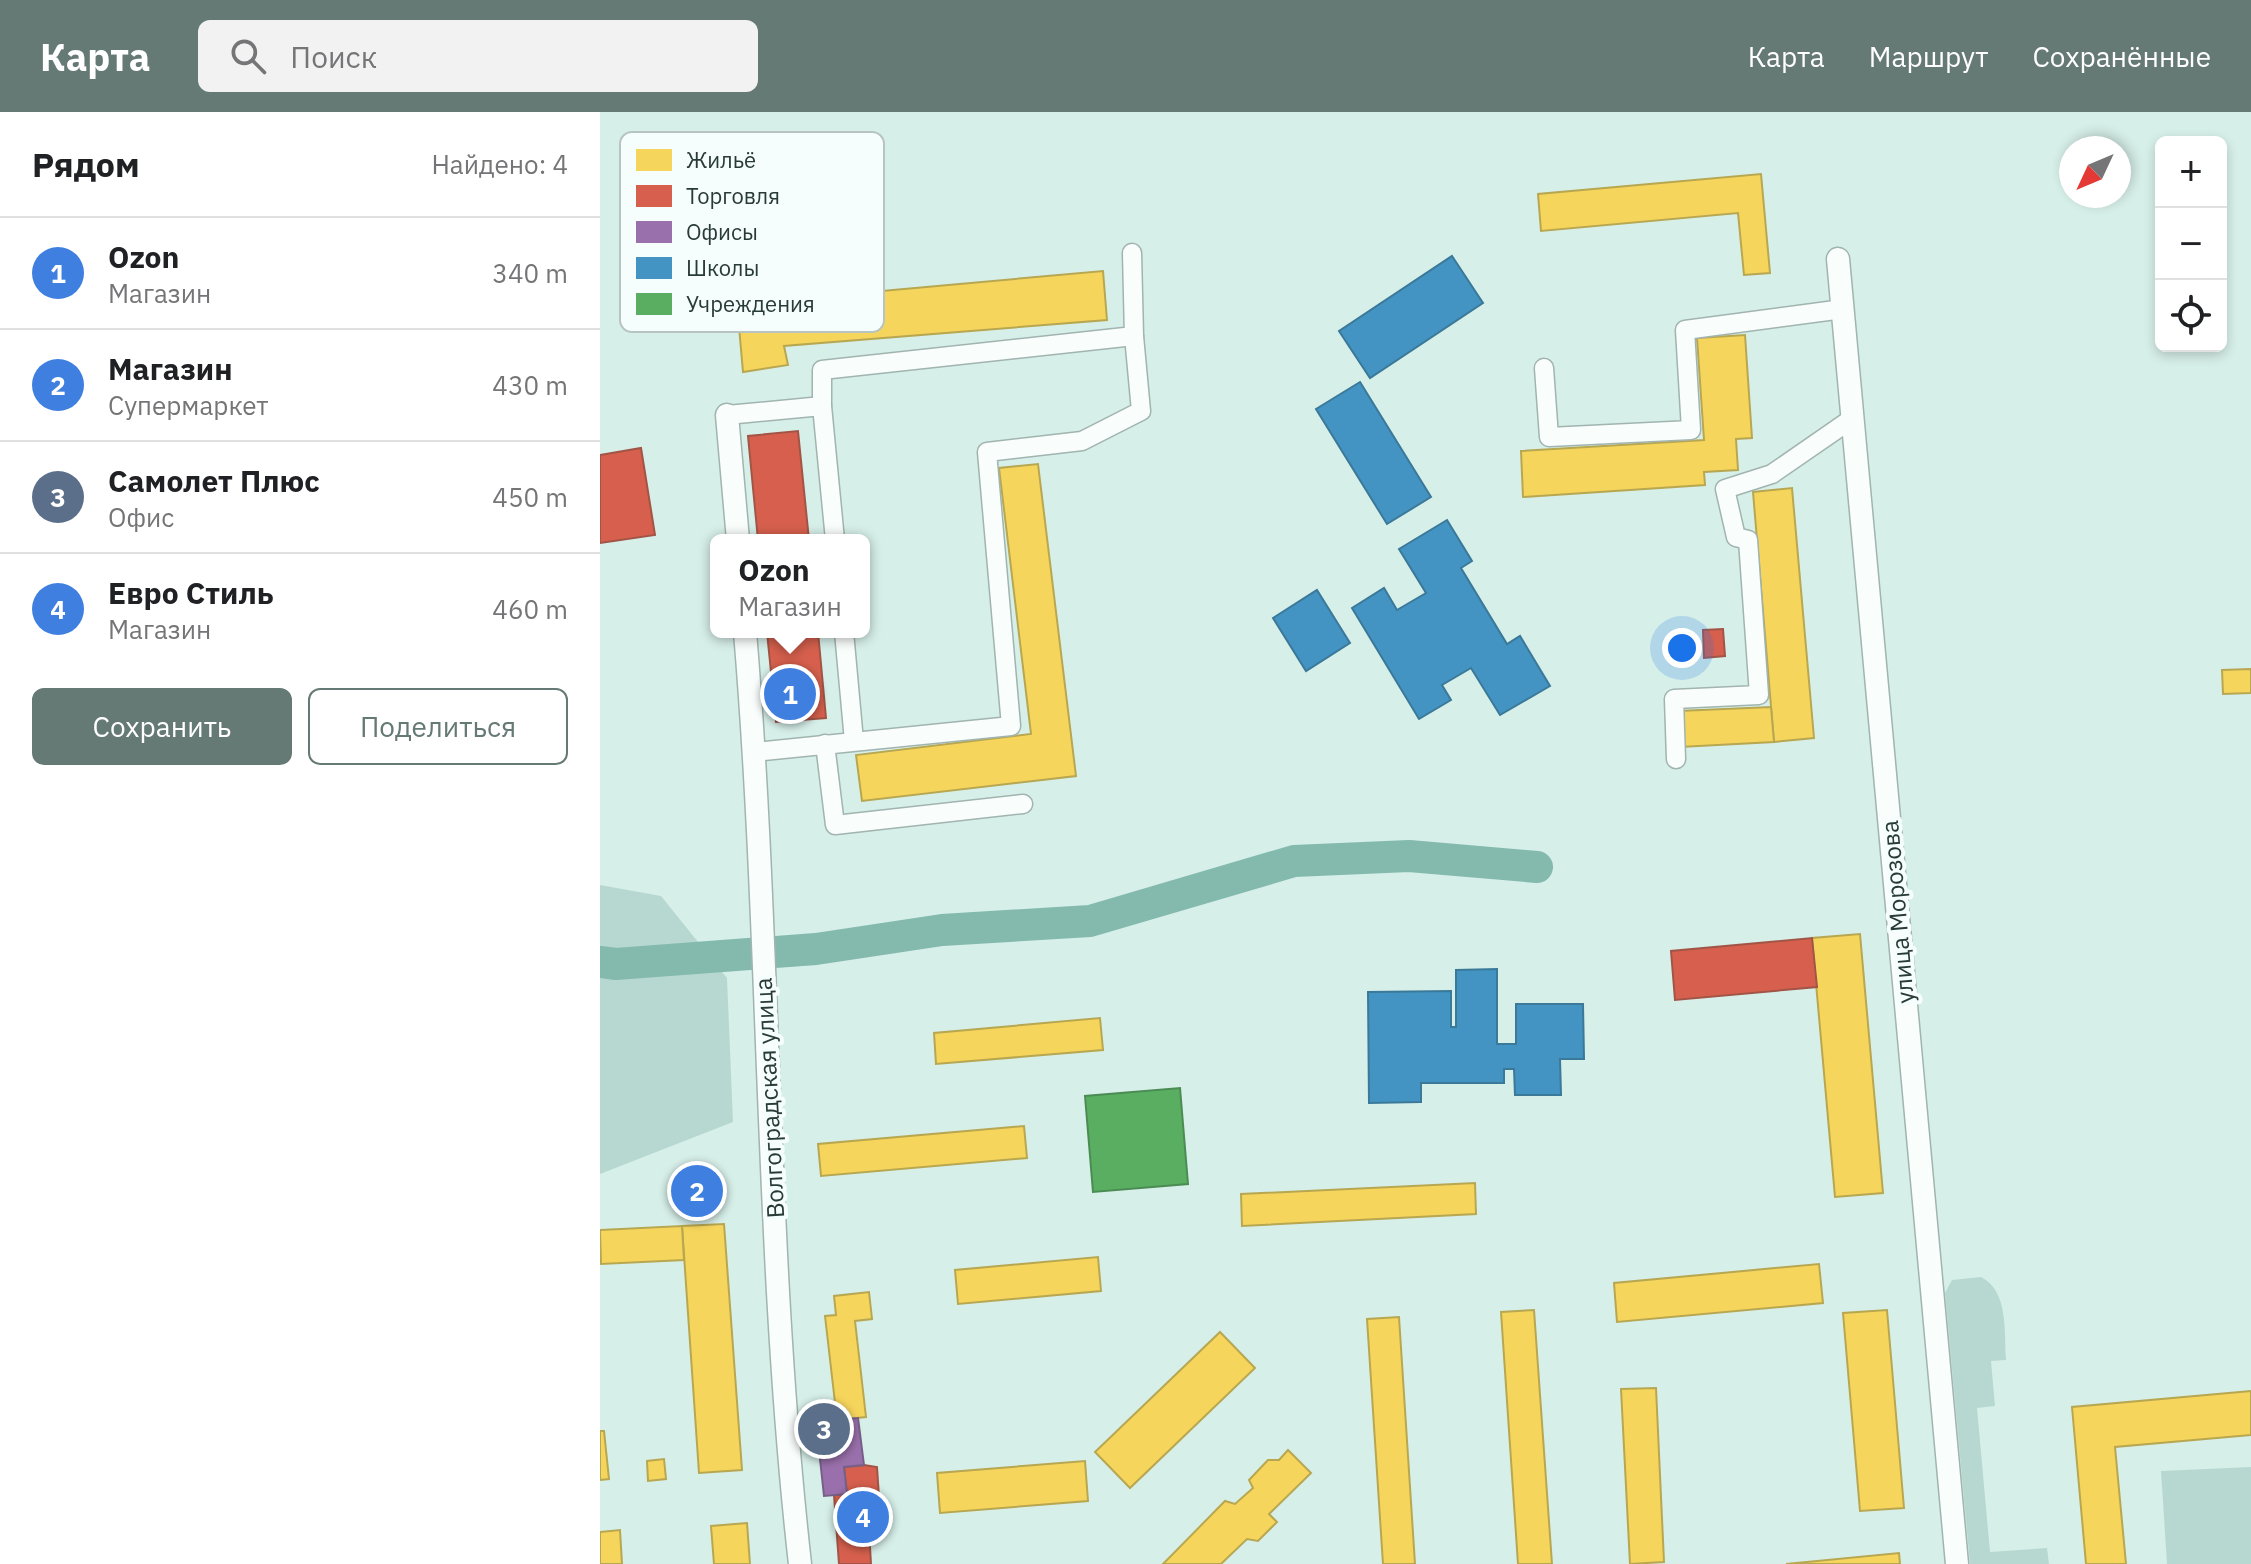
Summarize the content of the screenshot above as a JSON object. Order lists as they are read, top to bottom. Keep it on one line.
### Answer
{"streets":{"street":["улица Морозова","Волгоградская улица"]},"legend":["Жильё","Торговля","Офисы","Школы","Учреждения"],"north":"bottom left","page":{"header":"Карта","search":"Поиск","nav":["Карта","Маршрут","Сохранённые"],"heading":["Рядом","Найдено: 4"],"map_buttons":["+","−"],"list":[{"mark":"1","name":"Ozon","note":"Магазин","value":"340 m"},{"mark":"2","name":"Магазин","note":"Супермаркет","value":"430 m"},{"mark":"3","name":"Самолет Плюс","note":"Офис","value":"450 m"},{"mark":"4","name":"Евро Стиль","note":"Магазин","value":"460 m"}],"popup":["Ozon","Магазин"],"buttons":["Сохранить","Поделиться"],"pins":["1","2","3","4"]}}
